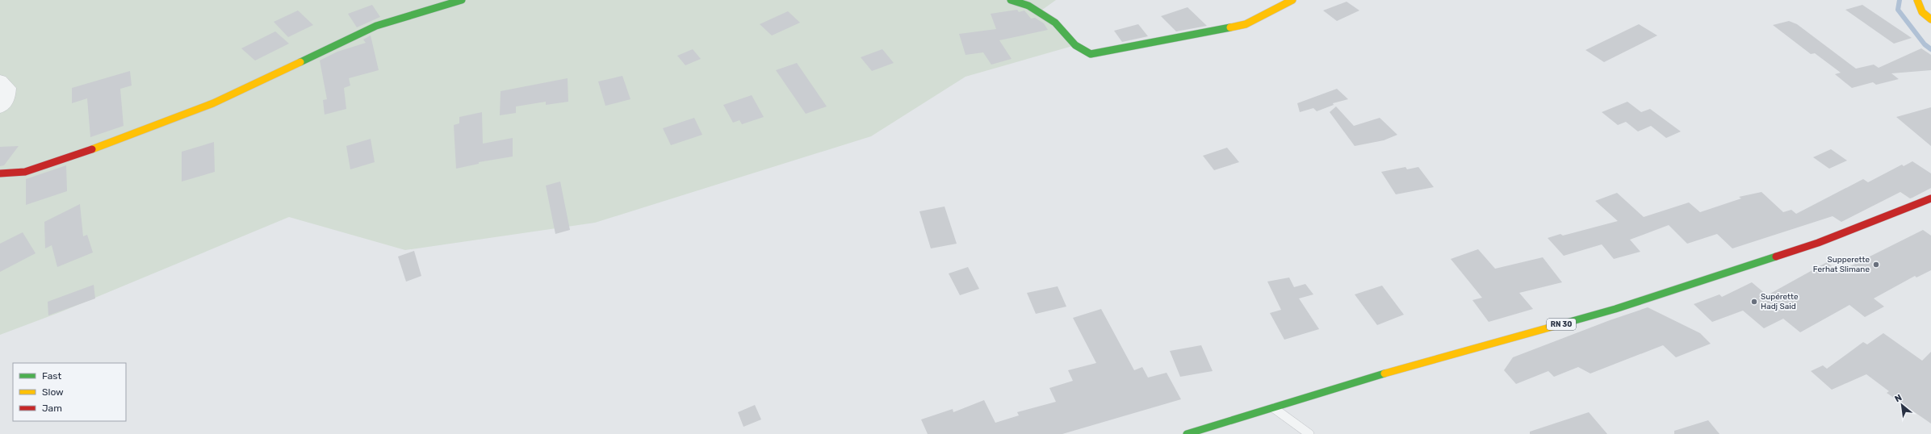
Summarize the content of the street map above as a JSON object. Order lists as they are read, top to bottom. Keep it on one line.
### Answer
{"streets":{"street":["RN 30"]},"places":["Supperette Ferhat Slimane","Supérette Hadj Said"],"legend":["Fast","Slow","Jam"],"north":"top left"}
